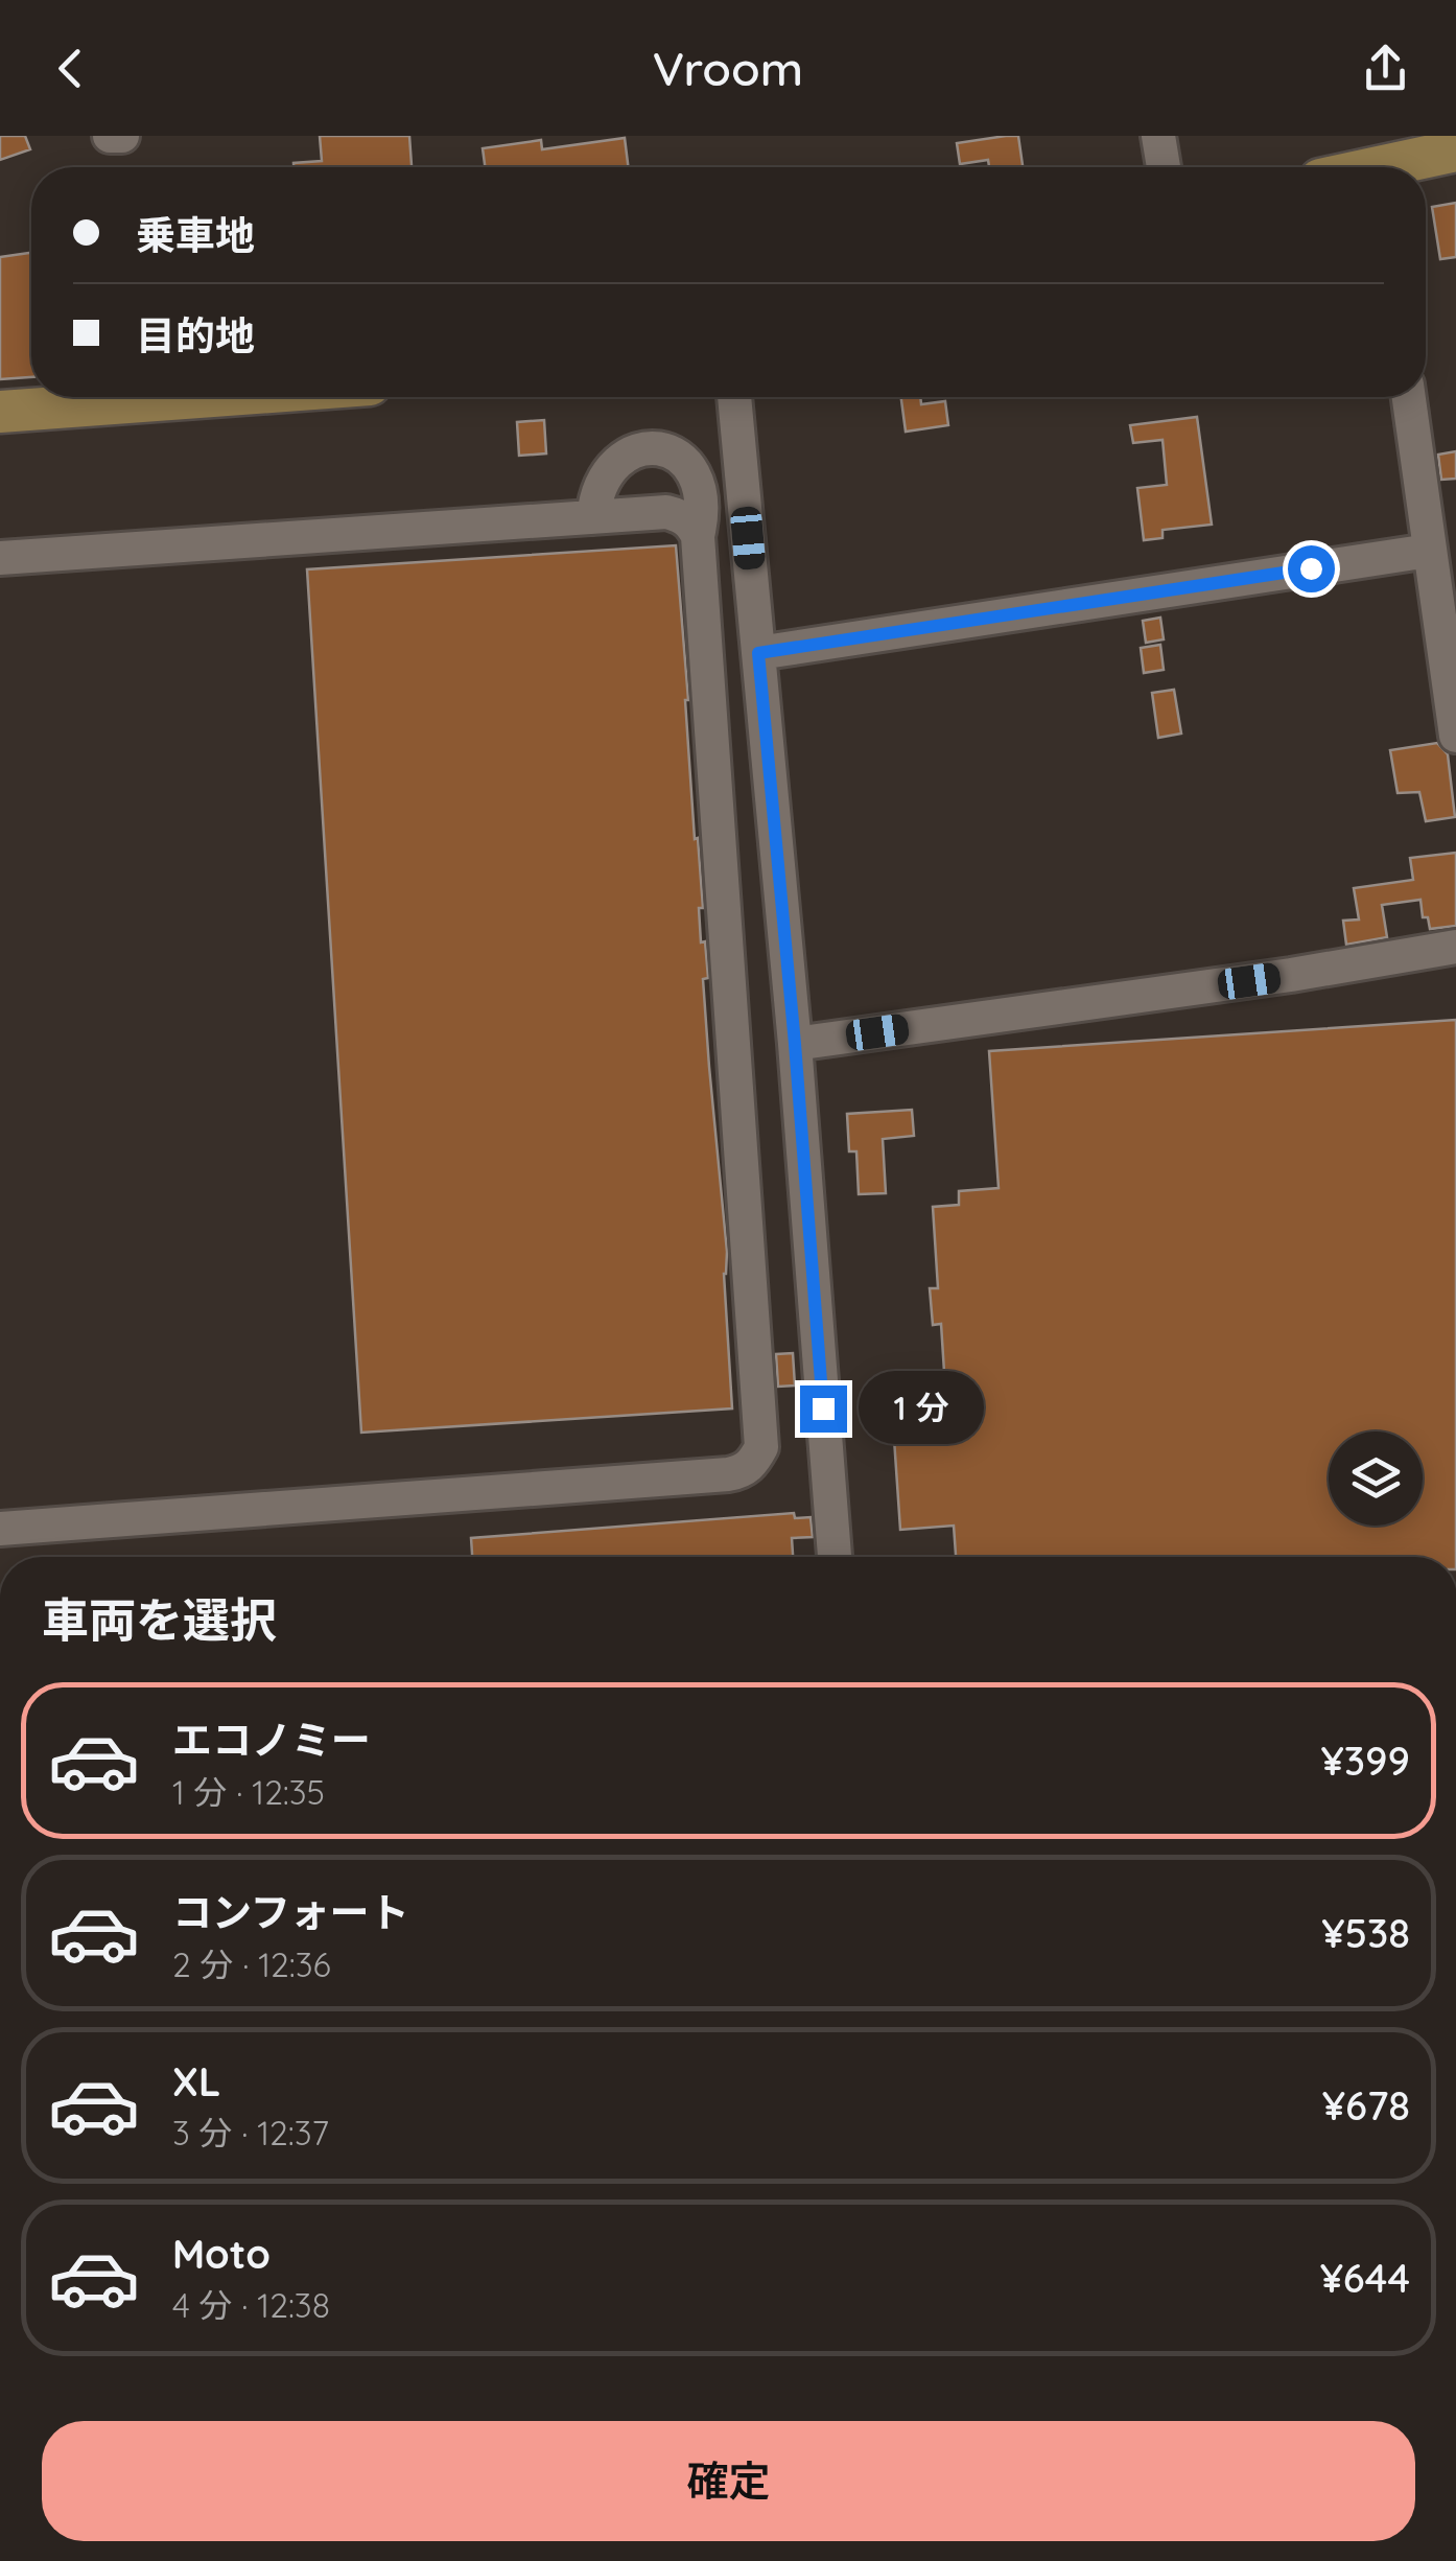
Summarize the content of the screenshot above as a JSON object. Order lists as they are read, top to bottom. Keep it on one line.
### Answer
{"page":{"header":"Vroom","banner":["乗車地","目的地"],"bubble":"1 分","heading":"車両を選択","list":[{"name":"エコノミー","note":"1 分 · 12:35","value":"¥399"},{"name":"コンフォート","note":"2 分 · 12:36","value":"¥538"},{"name":"XL","note":"3 分 · 12:37","value":"¥678"},{"name":"Moto","note":"4 分 · 12:38","value":"¥644"}],"buttons":"確定"}}
